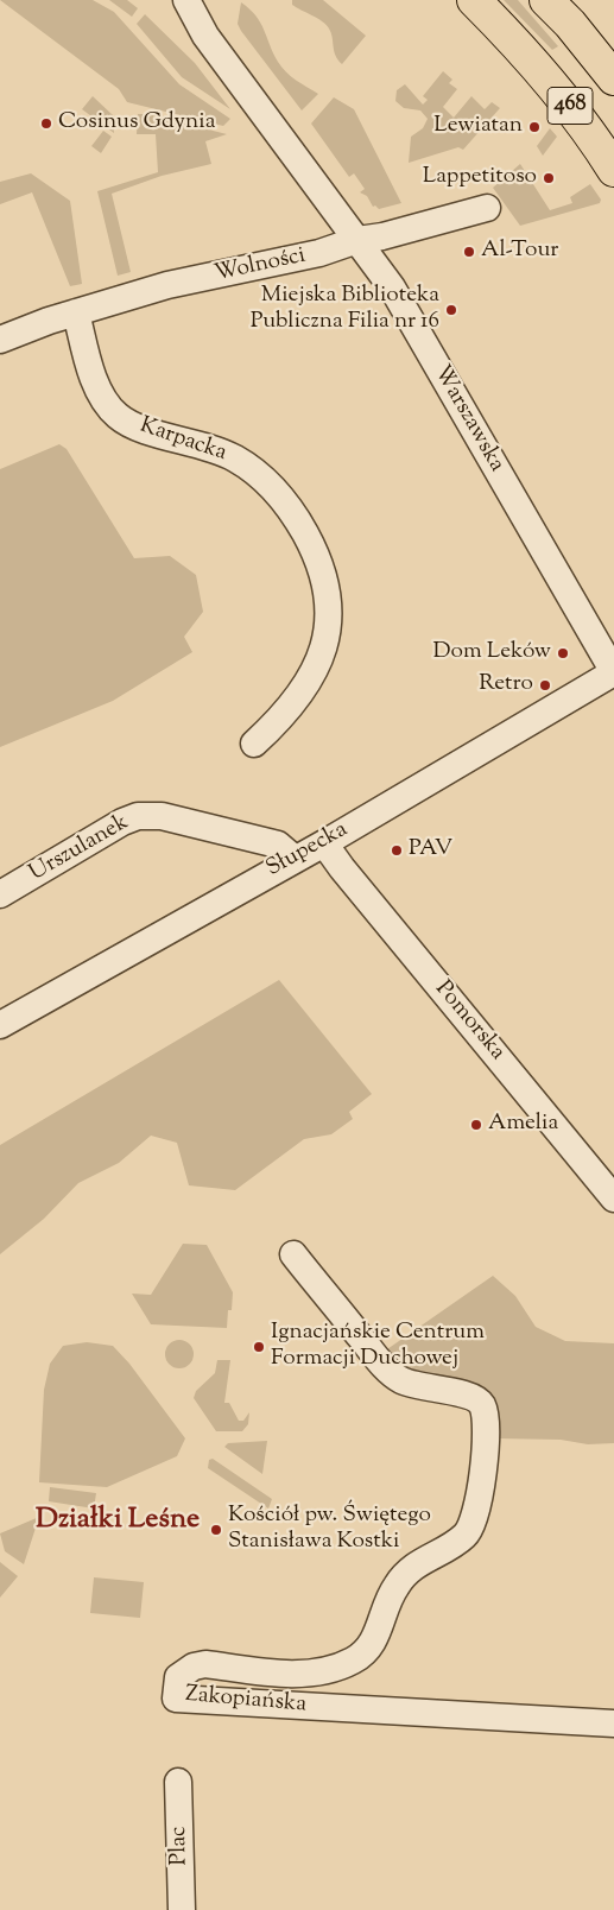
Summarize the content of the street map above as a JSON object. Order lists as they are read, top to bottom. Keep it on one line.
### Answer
{"streets":{"main road":["468"],"street":["Wolności","Warszawska","Karpacka","Urszulanek","Słupecka","Pomorska","Zakopiańska","Plac"]},"crossings":[["Wolności","Warszawska"],["Wolności","Karpacka"],["Warszawska","Słupecka"],["Urszulanek","Słupecka"],["Słupecka","Pomorska"]],"districts":["Działki Leśne"],"places":["Cosinus Gdynia","Lewiatan","Lappetitoso","Al-Tour","Miejska Biblioteka Publiczna Filia nr 16","Dom Leków","Retro","PAV","Amelia","Ignacjańskie Centrum Formacji Duchowej","Kościół pw. Świętego Stanisława Kostki"]}
